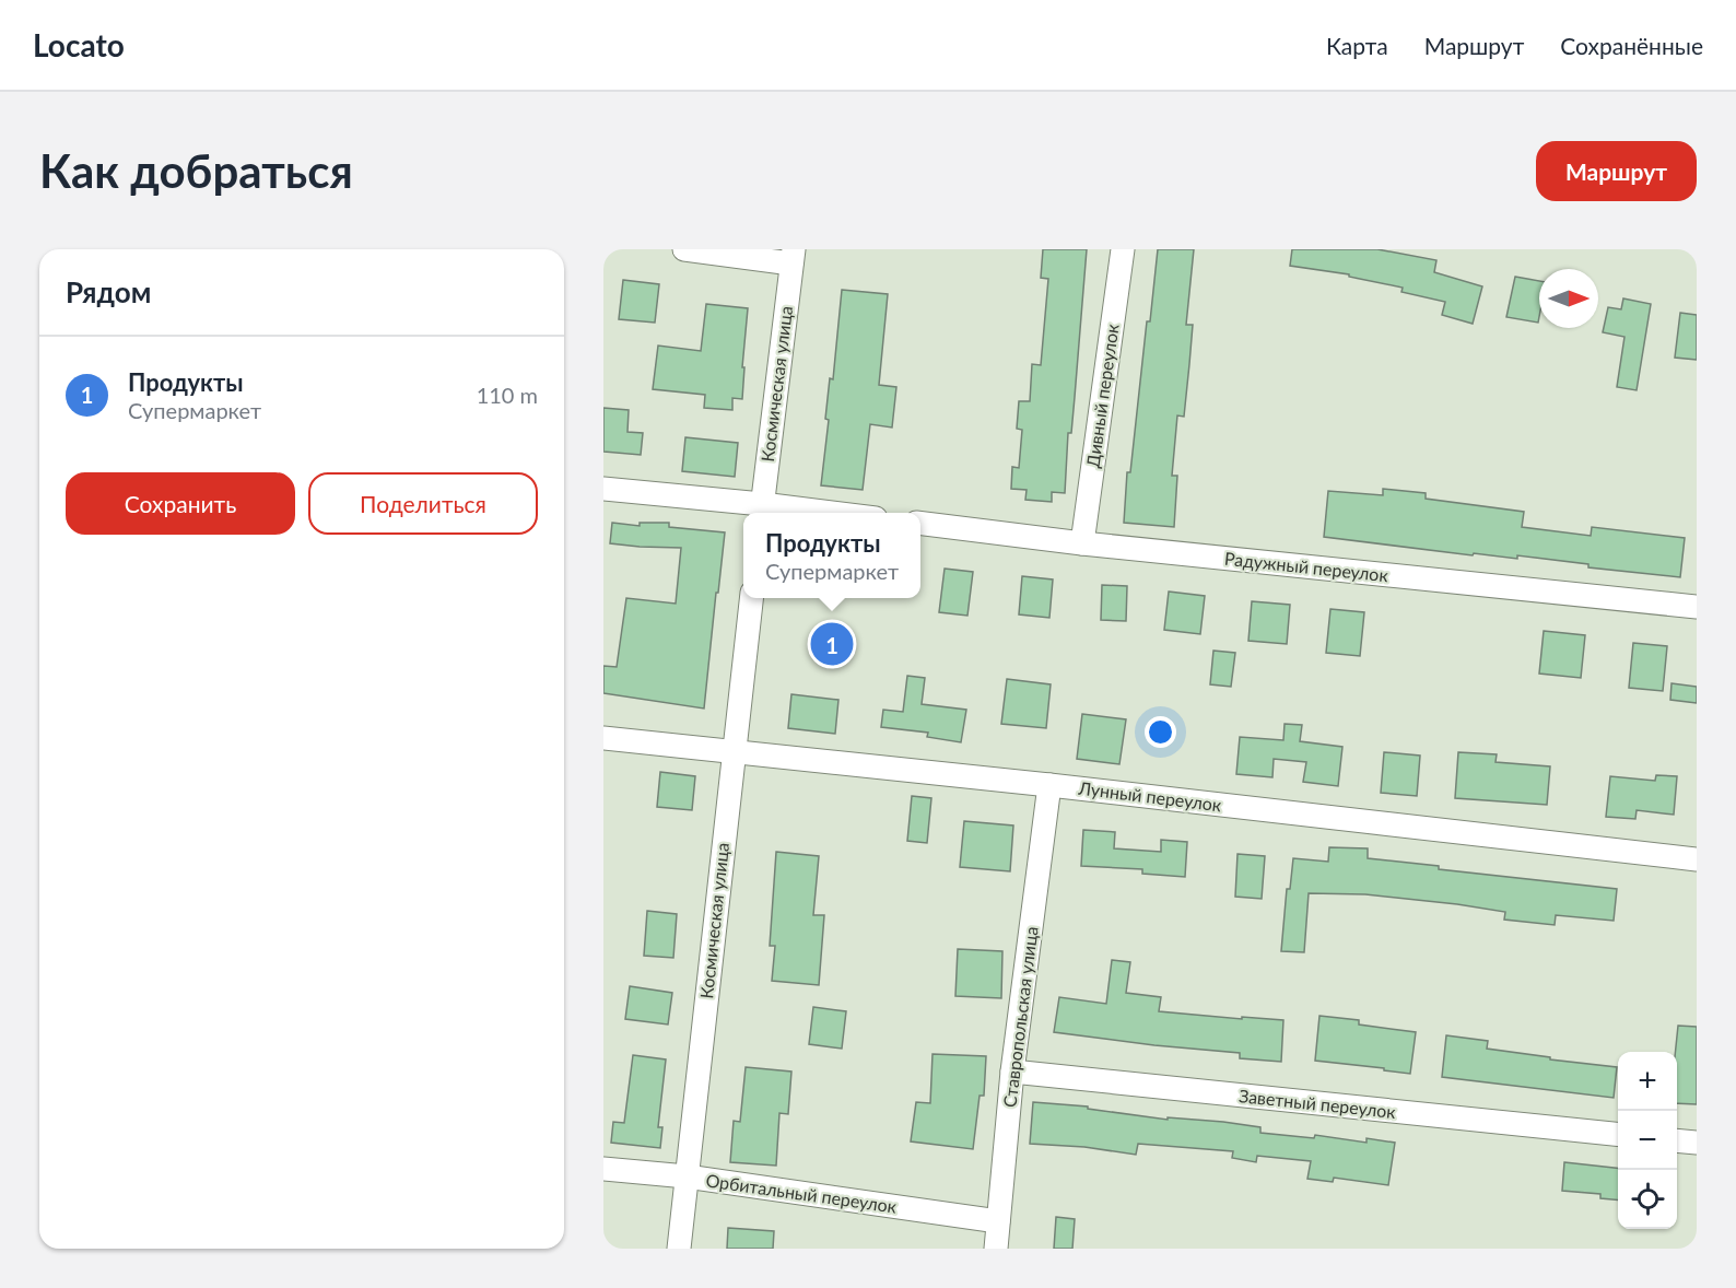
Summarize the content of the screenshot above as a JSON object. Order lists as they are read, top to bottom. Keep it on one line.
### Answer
{"streets":{"street":["Космическая улица","Дивный переулок","Радужный переулок","Лунный переулок","Ставропольская улица","Заветный переулок","Орбитальный переулок"]},"crossings":[["Космическая улица","Лунный переулок"],["Космическая улица","Орбитальный переулок"],["Дивный переулок","Радужный переулок"],["Лунный переулок","Ставропольская улица"],["Ставропольская улица","Заветный переулок"],["Ставропольская улица","Орбитальный переулок"]],"north":"right","page":{"header":"Locato","nav":["Карта","Маршрут","Сохранённые"],"buttons":["Маршрут",["Сохранить","Поделиться"]],"title":"Как добраться","heading":"Рядом","list":[{"mark":"1","name":"Продукты","note":"Супермаркет","value":"110 m"}],"popup":["Продукты","Супермаркет"],"pins":"1","map_buttons":["+","−"]}}
